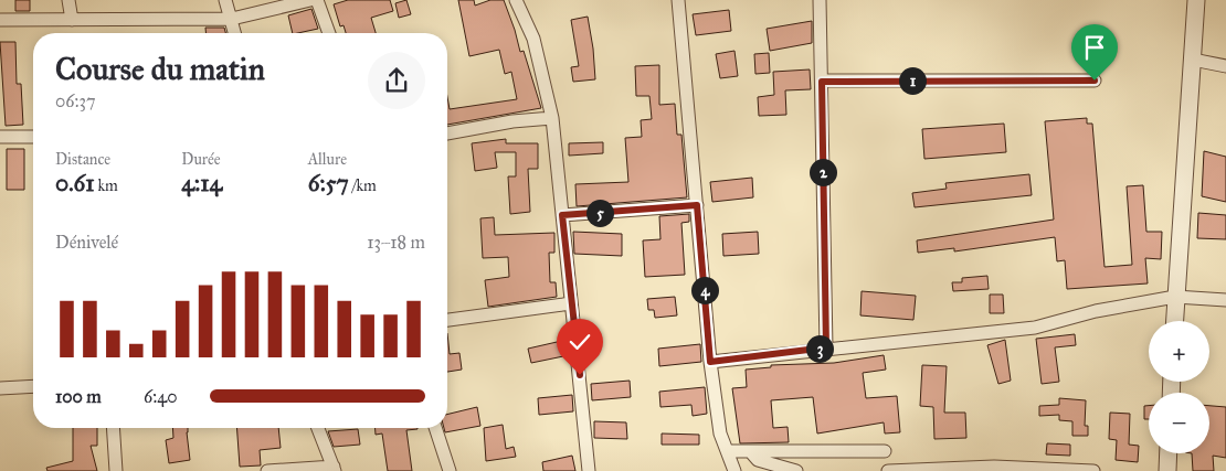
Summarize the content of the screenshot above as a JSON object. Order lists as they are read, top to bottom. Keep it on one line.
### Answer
{"page":{"heading":["Course du matin","06:37"],"pins":["1","2","5","4","3"],"stats":[["Distance","0.61 km"],["Durée","4:14"],["Allure","6:57 /km"]],"chart":["Dénivelé","13–18 m"],"map_buttons":["+","−"],"list":[{"name":"100 m","note":"6:40"}]}}
